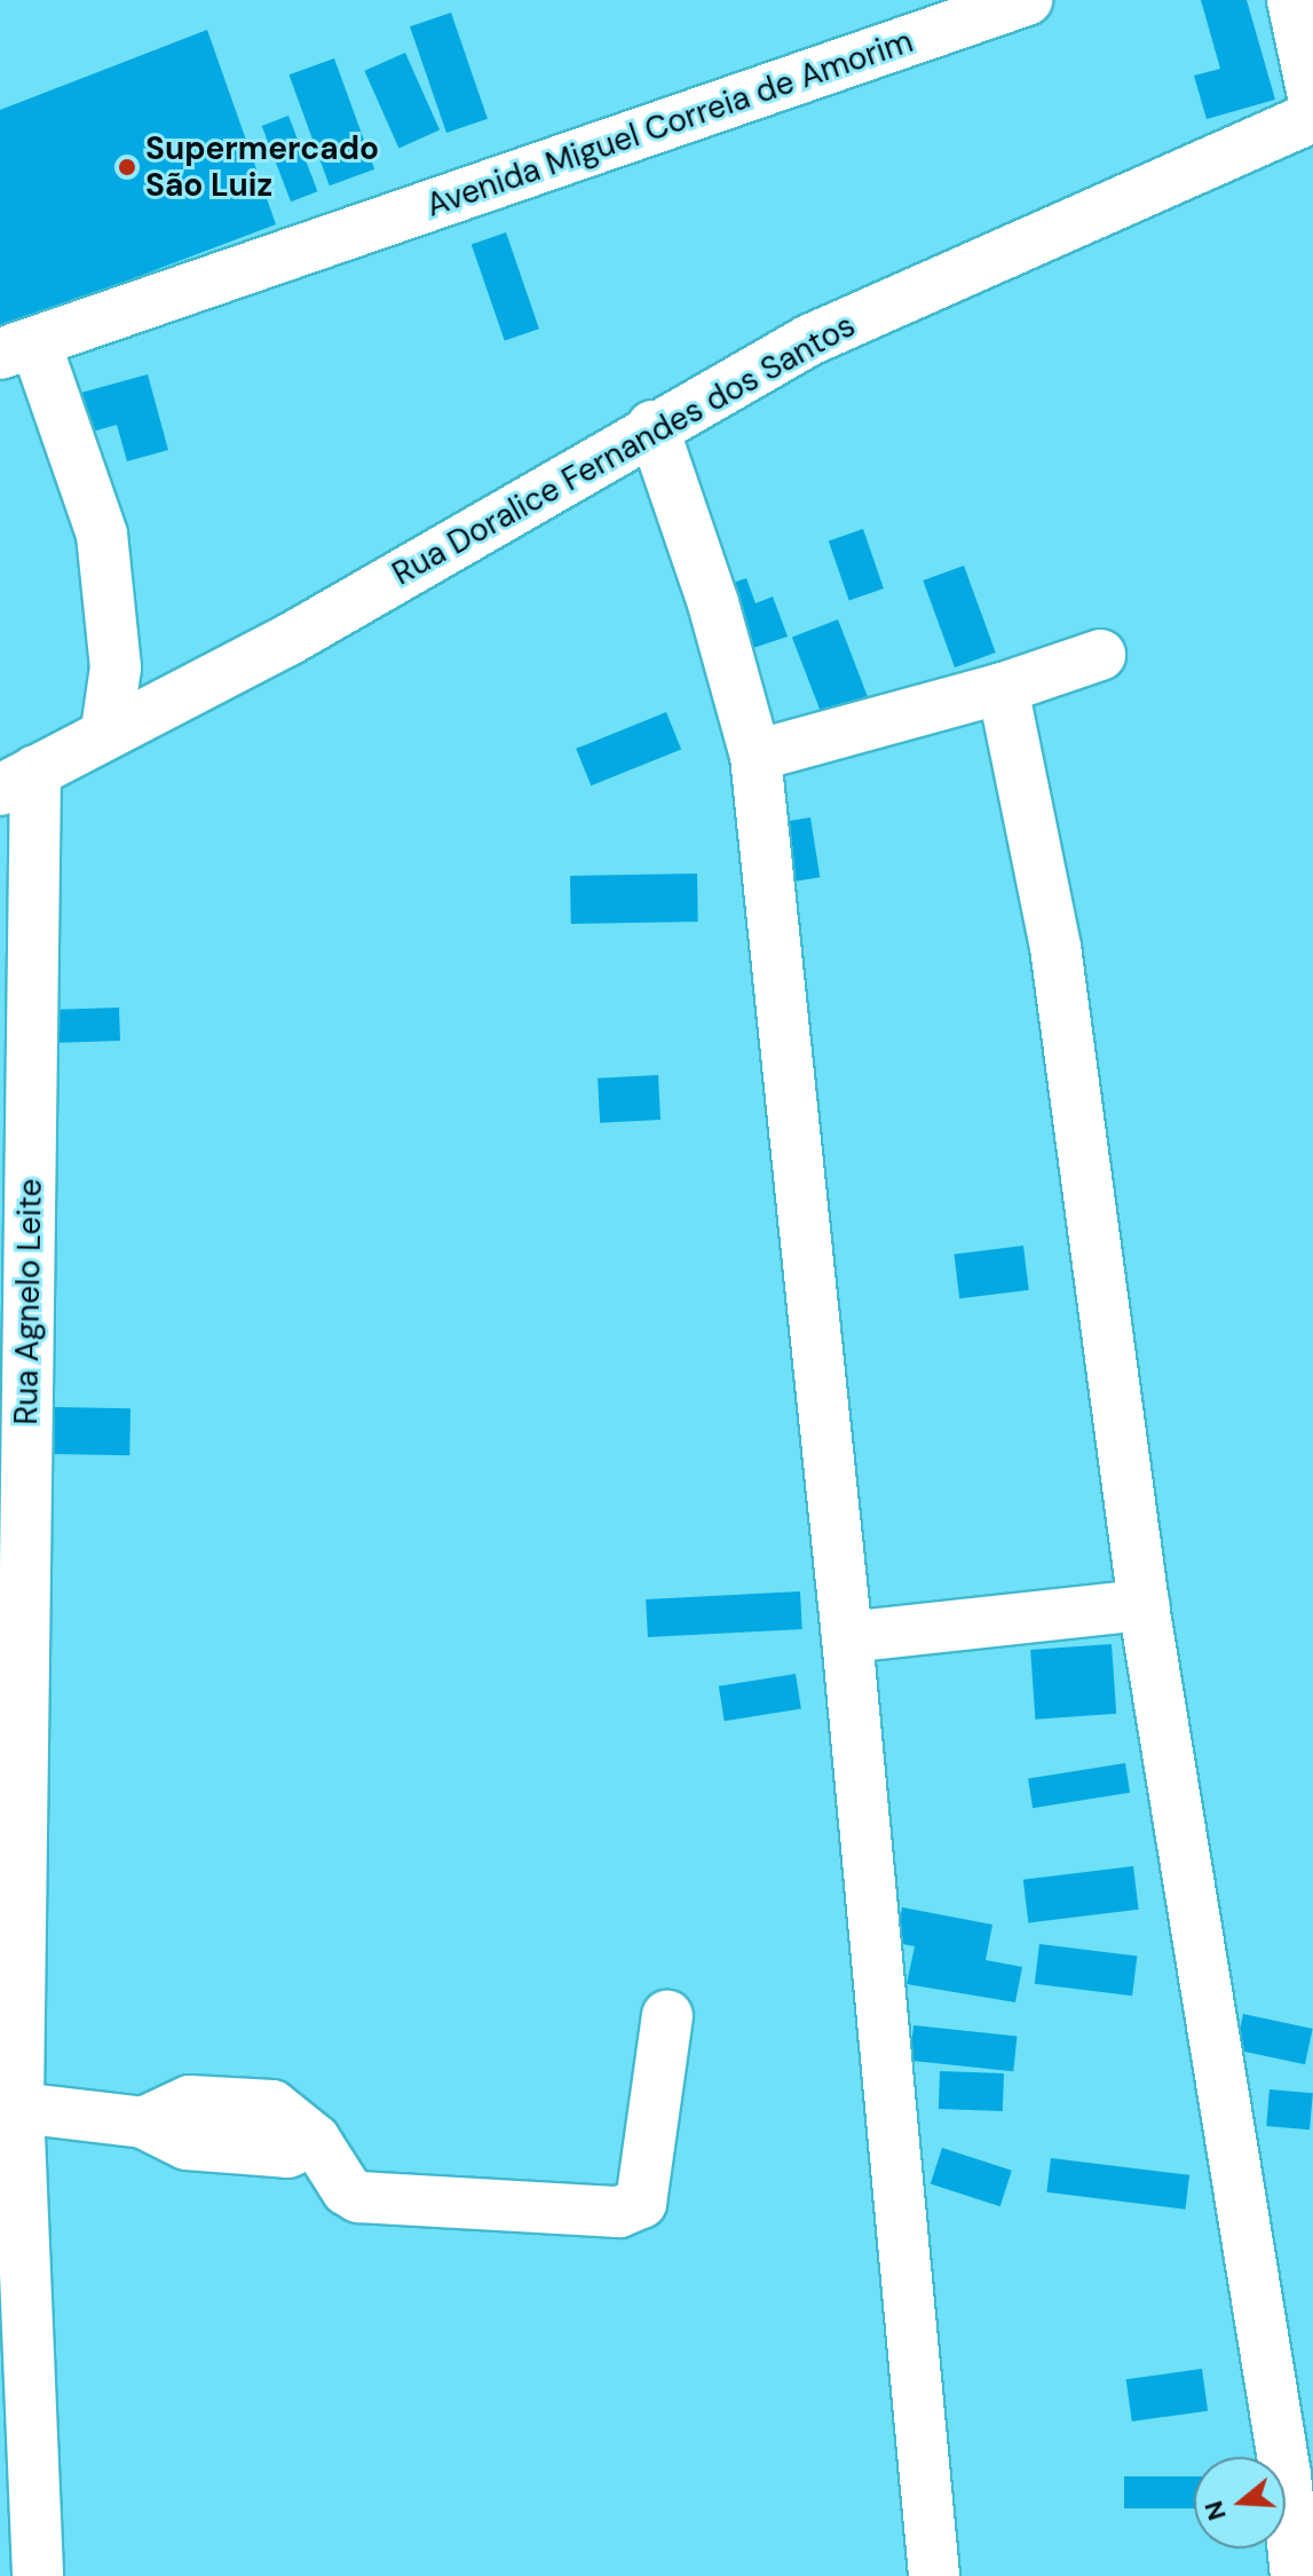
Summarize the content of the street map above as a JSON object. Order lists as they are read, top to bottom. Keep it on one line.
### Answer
{"streets":{"street":["Avenida Miguel Correia de Amorim","Rua Doralice Fernandes dos Santos","Rua Agnelo Leite"]},"crossings":[["Rua Doralice Fernandes dos Santos","Rua Agnelo Leite"]],"places":["Supermercado São Luiz"],"north":"left"}
